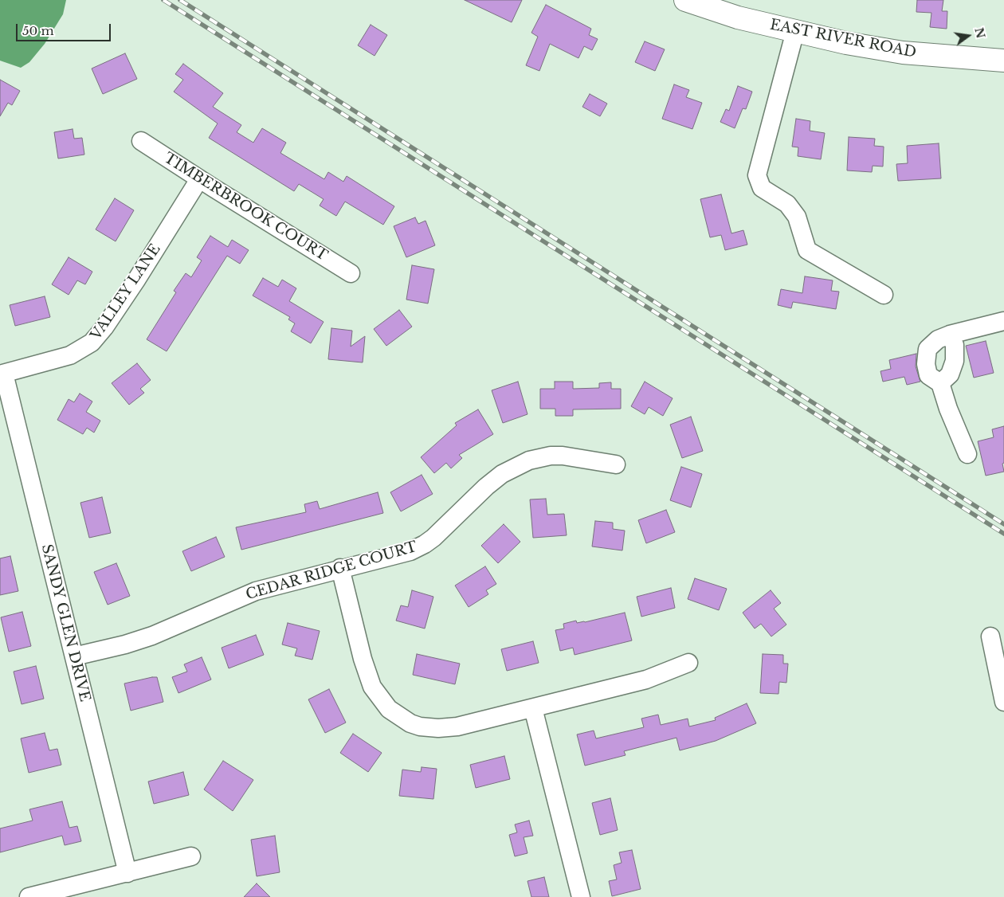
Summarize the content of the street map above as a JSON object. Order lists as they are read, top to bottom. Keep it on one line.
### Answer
{"streets":{"main road":["EAST RIVER ROAD"],"street":["TIMBERBROOK COURT","VALLEY LANE","CEDAR RIDGE COURT","SANDY GLEN DRIVE"]},"crossings":[["TIMBERBROOK COURT","VALLEY LANE"],["VALLEY LANE","SANDY GLEN DRIVE"],["CEDAR RIDGE COURT","SANDY GLEN DRIVE"]],"scale_bar":"50 m","north":"right"}
